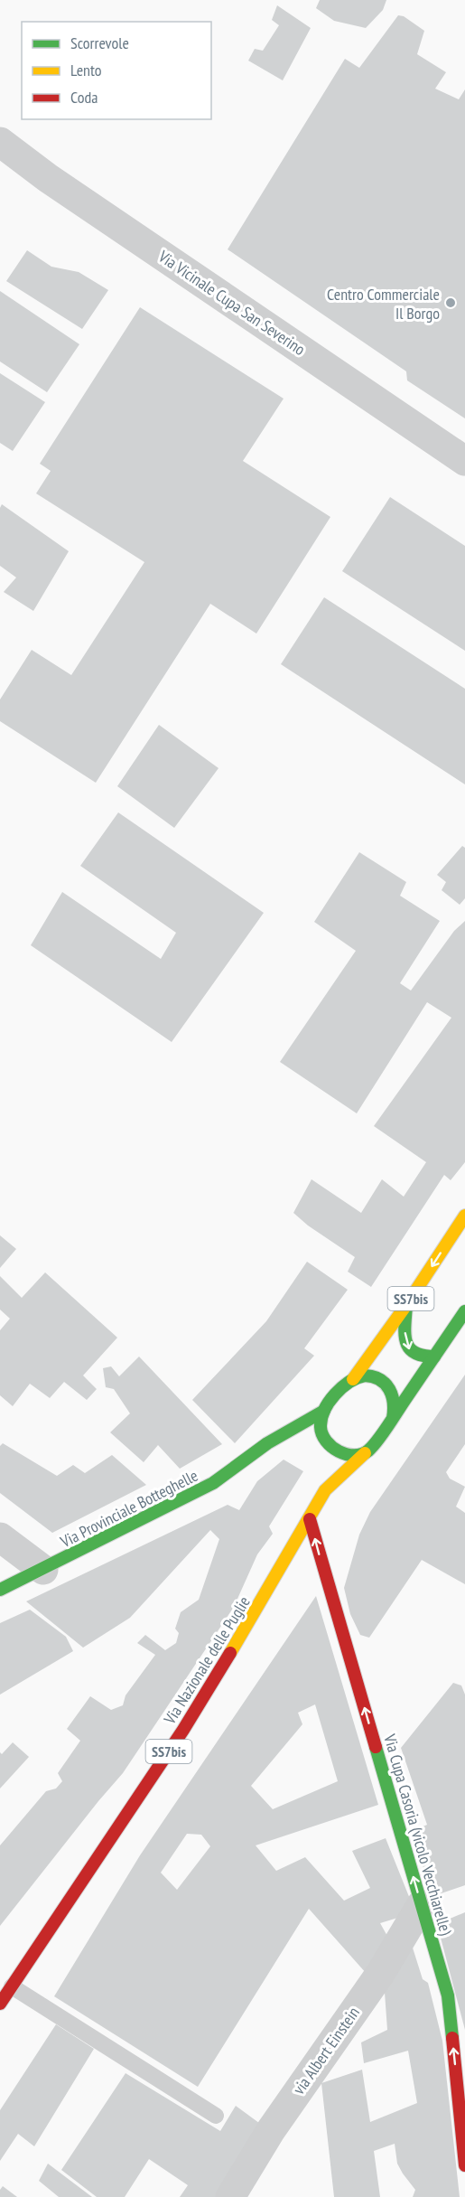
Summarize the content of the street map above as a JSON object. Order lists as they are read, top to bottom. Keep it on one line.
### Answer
{"streets":{"main road":["SS7bis","Via Provinciale Botteghelle","Via Nazionale delle Puglie","Via Cupa Casoria (vicolo Vecchiarelle)"],"street":["Via Vicinale Cupa San Severino","via Albert Einstein"]},"crossings":[["SS7bis","Via Provinciale Botteghelle"],["SS7bis","Via Nazionale delle Puglie"],["Via Provinciale Botteghelle","Via Nazionale delle Puglie"],["Via Nazionale delle Puglie","Via Cupa Casoria (vicolo Vecchiarelle)"],["Via Cupa Casoria (vicolo Vecchiarelle)","via Albert Einstein"]],"one_way":["Via Cupa Casoria (vicolo Vecchiarelle)"],"places":["Centro Commerciale Il Borgo"],"legend":["Scorrevole","Lento","Coda"]}
